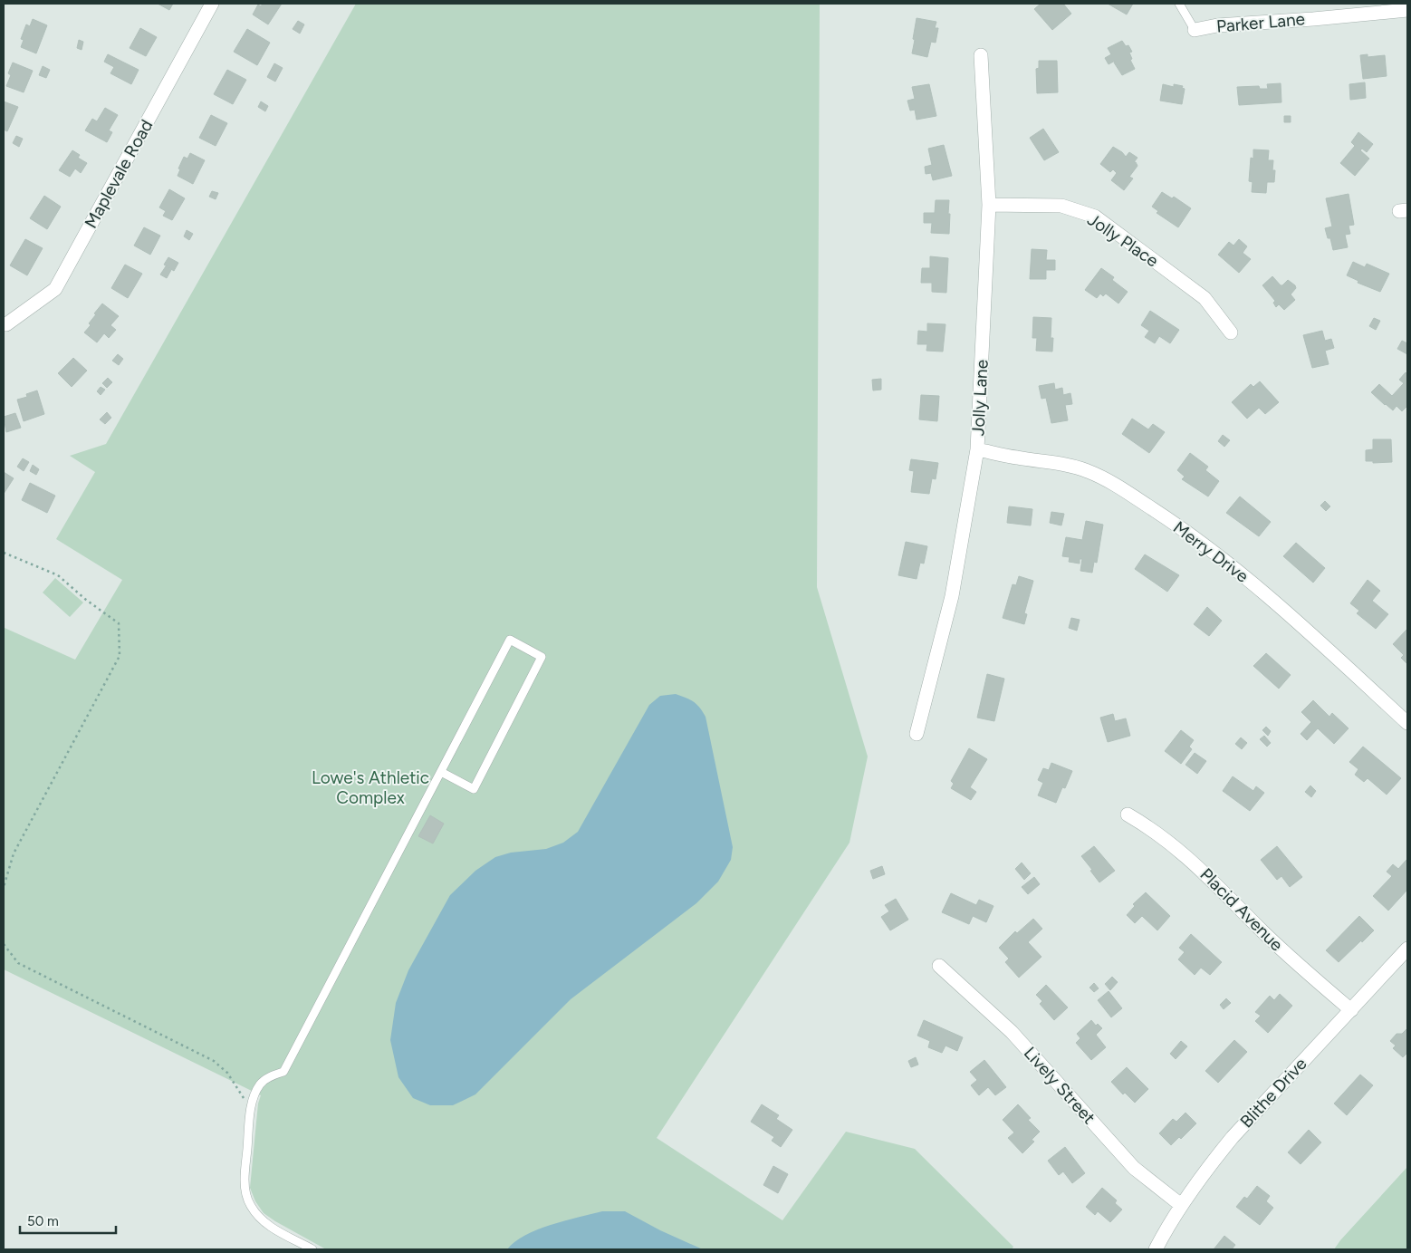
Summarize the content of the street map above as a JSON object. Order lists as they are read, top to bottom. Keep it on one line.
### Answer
{"streets":{"street":["Parker Lane","Maplevale Road","Jolly Place","Jolly Lane","Merry Drive","Placid Avenue","Lively Street","Blithe Drive"]},"crossings":[["Jolly Place","Jolly Lane"],["Jolly Lane","Merry Drive"],["Placid Avenue","Blithe Drive"],["Lively Street","Blithe Drive"]],"parks":["Lowe's Athletic Complex"],"scale_bar":"50 m"}
